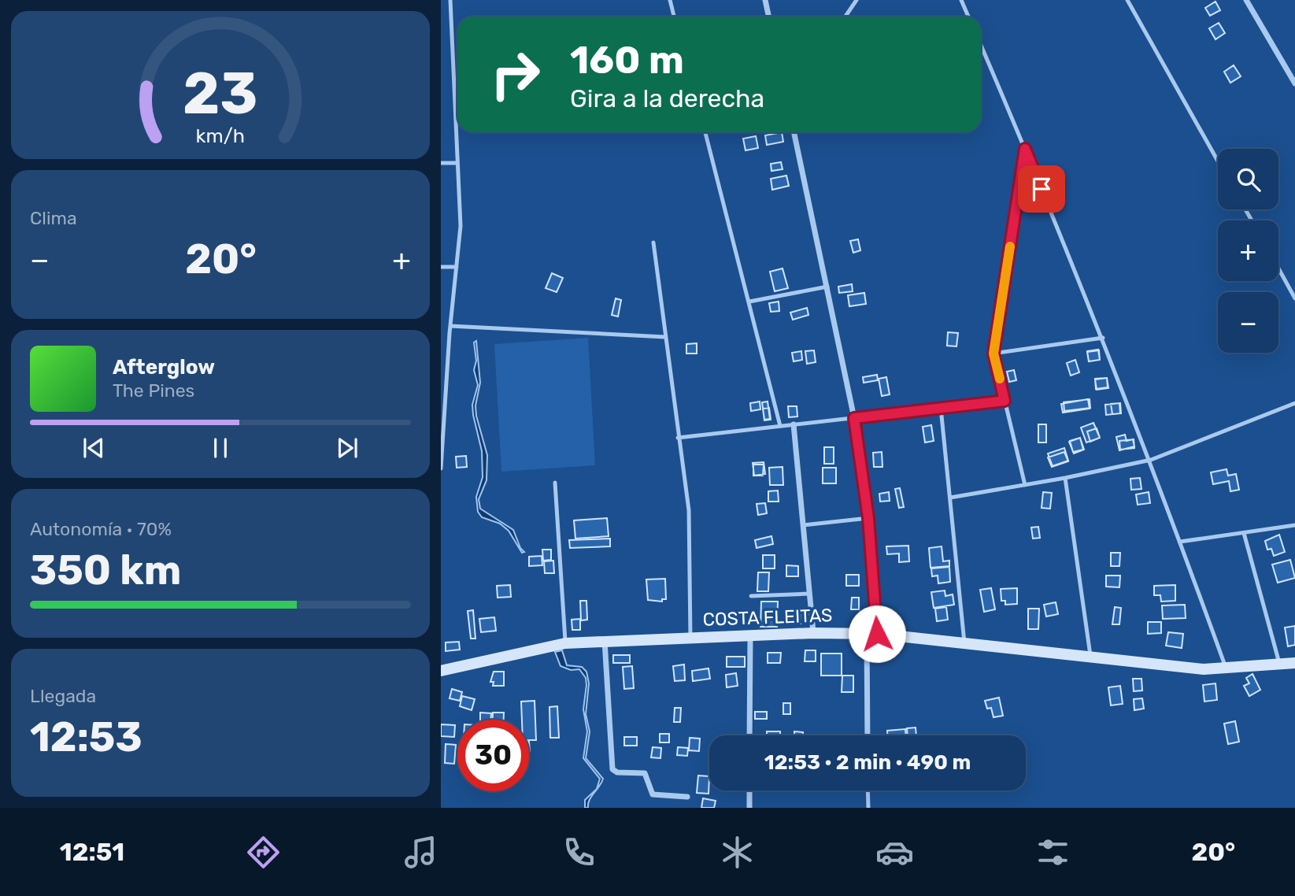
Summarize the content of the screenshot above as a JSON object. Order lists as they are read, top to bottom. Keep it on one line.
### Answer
{"streets":{"main road":["COSTA FLEITAS"]},"page":{"turn":["160 m","Gira a la derecha"],"map_buttons":["+","−"],"tile":["Clima",["Autonomía · 70%","350 km"],["Llegada","12:53"]],"heat":["−","20°","+"],"song":["Afterglow","The Pines"],"limit":"30","trip":"12:53 · 2 min · 490 m","tabs":["12:51","20°"],"gauge":["23","km/h"]}}
